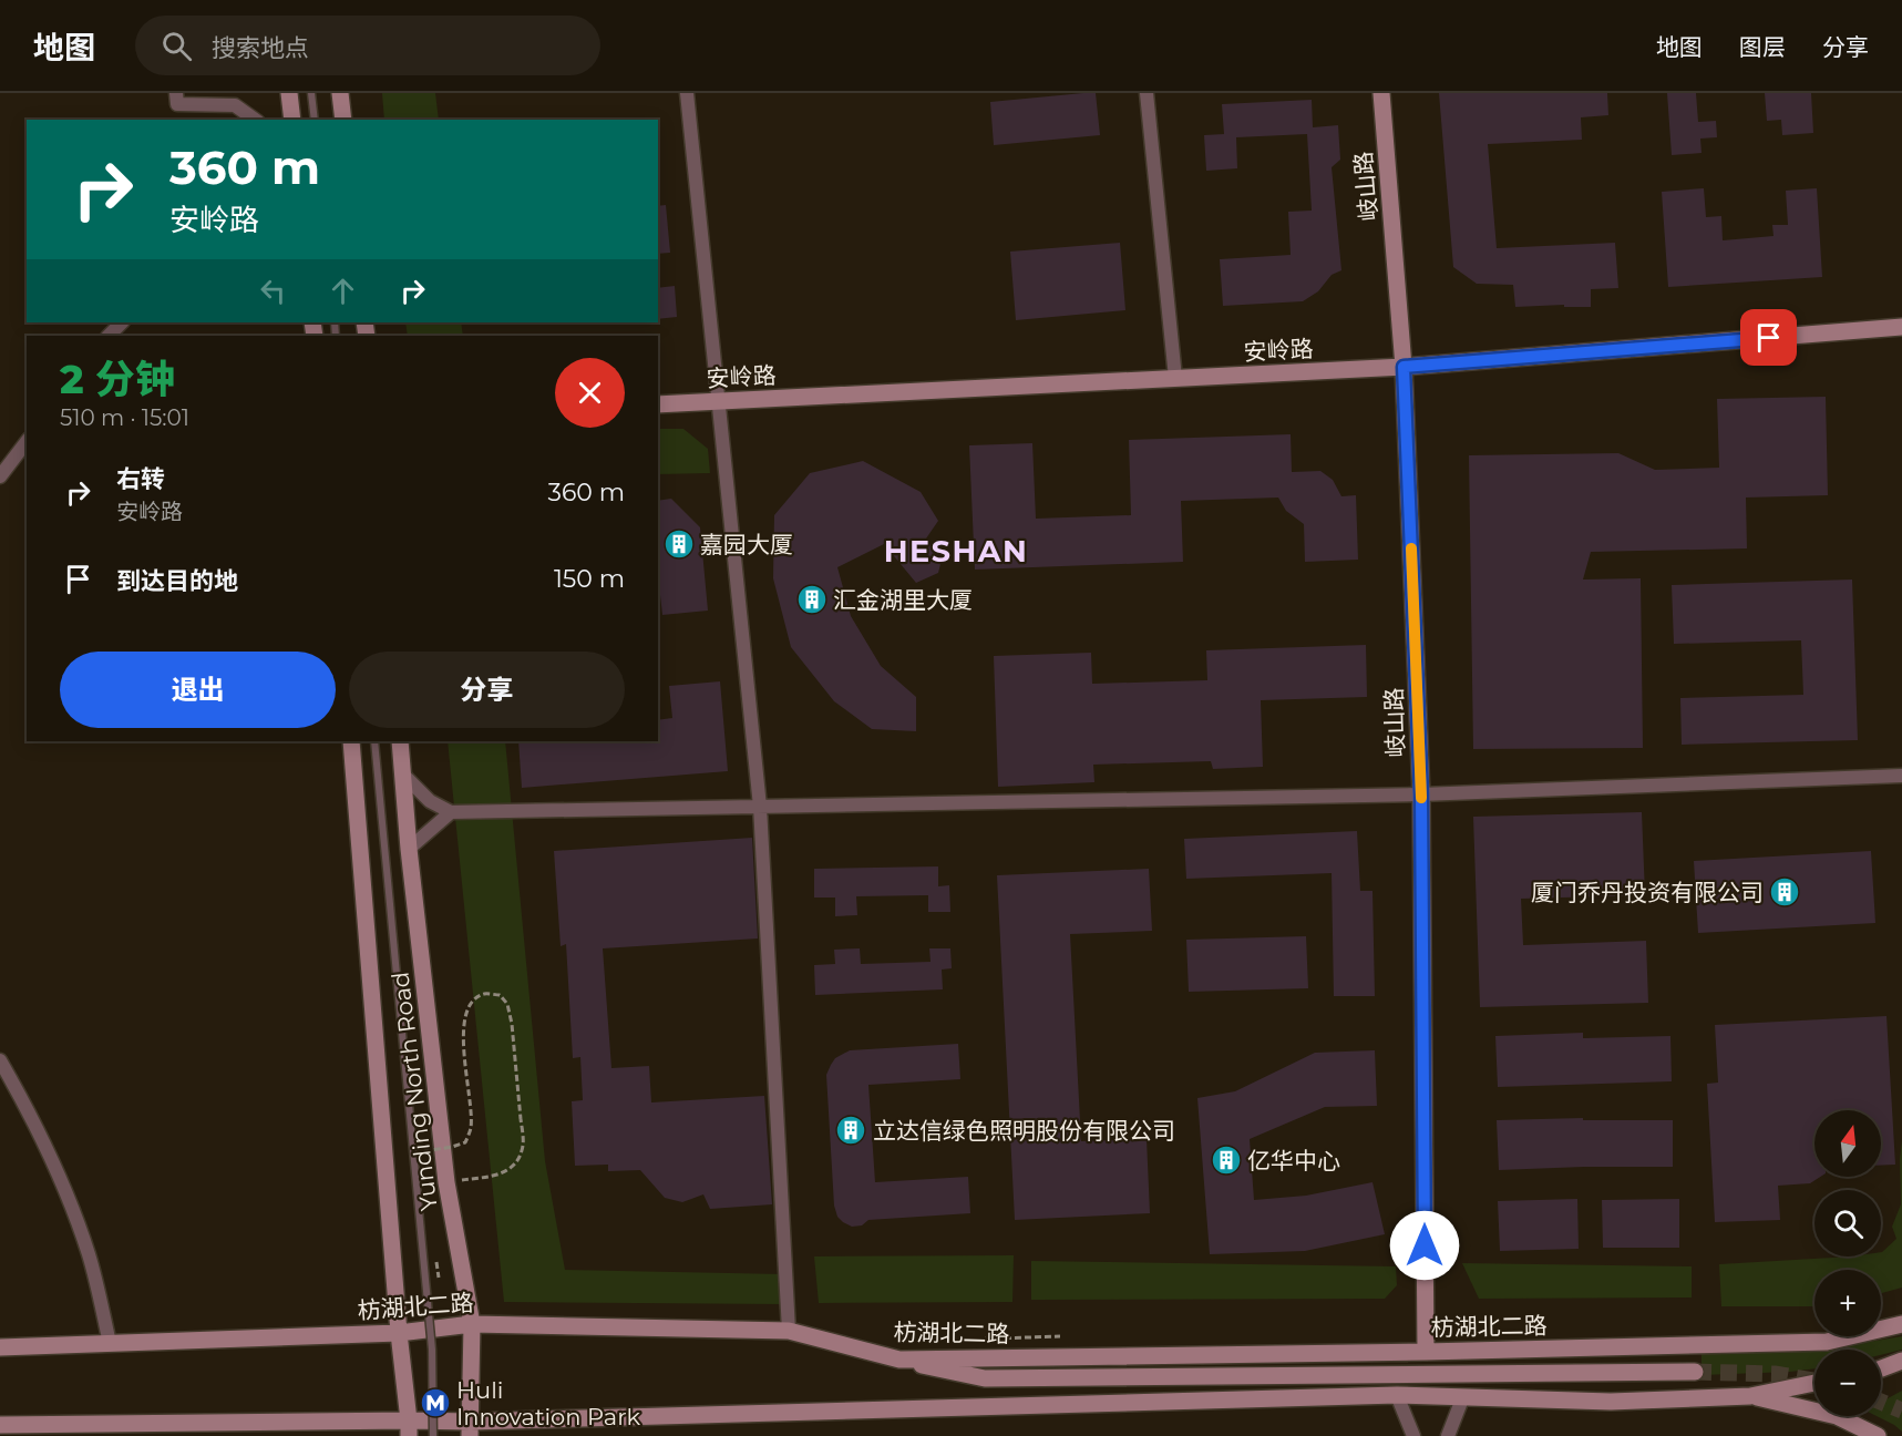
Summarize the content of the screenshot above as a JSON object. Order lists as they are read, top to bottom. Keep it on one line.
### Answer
{"streets":{"main road":["岐山路","安岭路","Yunding North Road","枋湖北二路"]},"crossings":[["岐山路","安岭路"],["岐山路","枋湖北二路"],["Yunding North Road","枋湖北二路"]],"districts":["HESHAN"],"places":{"building":["嘉园大厦","汇金湖里大厦","厦门乔丹投资有限公司","立达信绿色照明股份有限公司","亿华中心"],"metro station":["Huli Innovation Park"]},"north":"top","page":{"header":"地图","search":"搜索地点","nav":["地图","图层","分享"],"turn":["360 m","安岭路"],"heading":["2 分钟","510 m · 15:01"],"list":[{"name":"右转","note":"安岭路","value":"360 m"},{"name":"到达目的地","value":"150 m"}],"buttons":["退出","分享"],"map_buttons":["+","−"]}}
